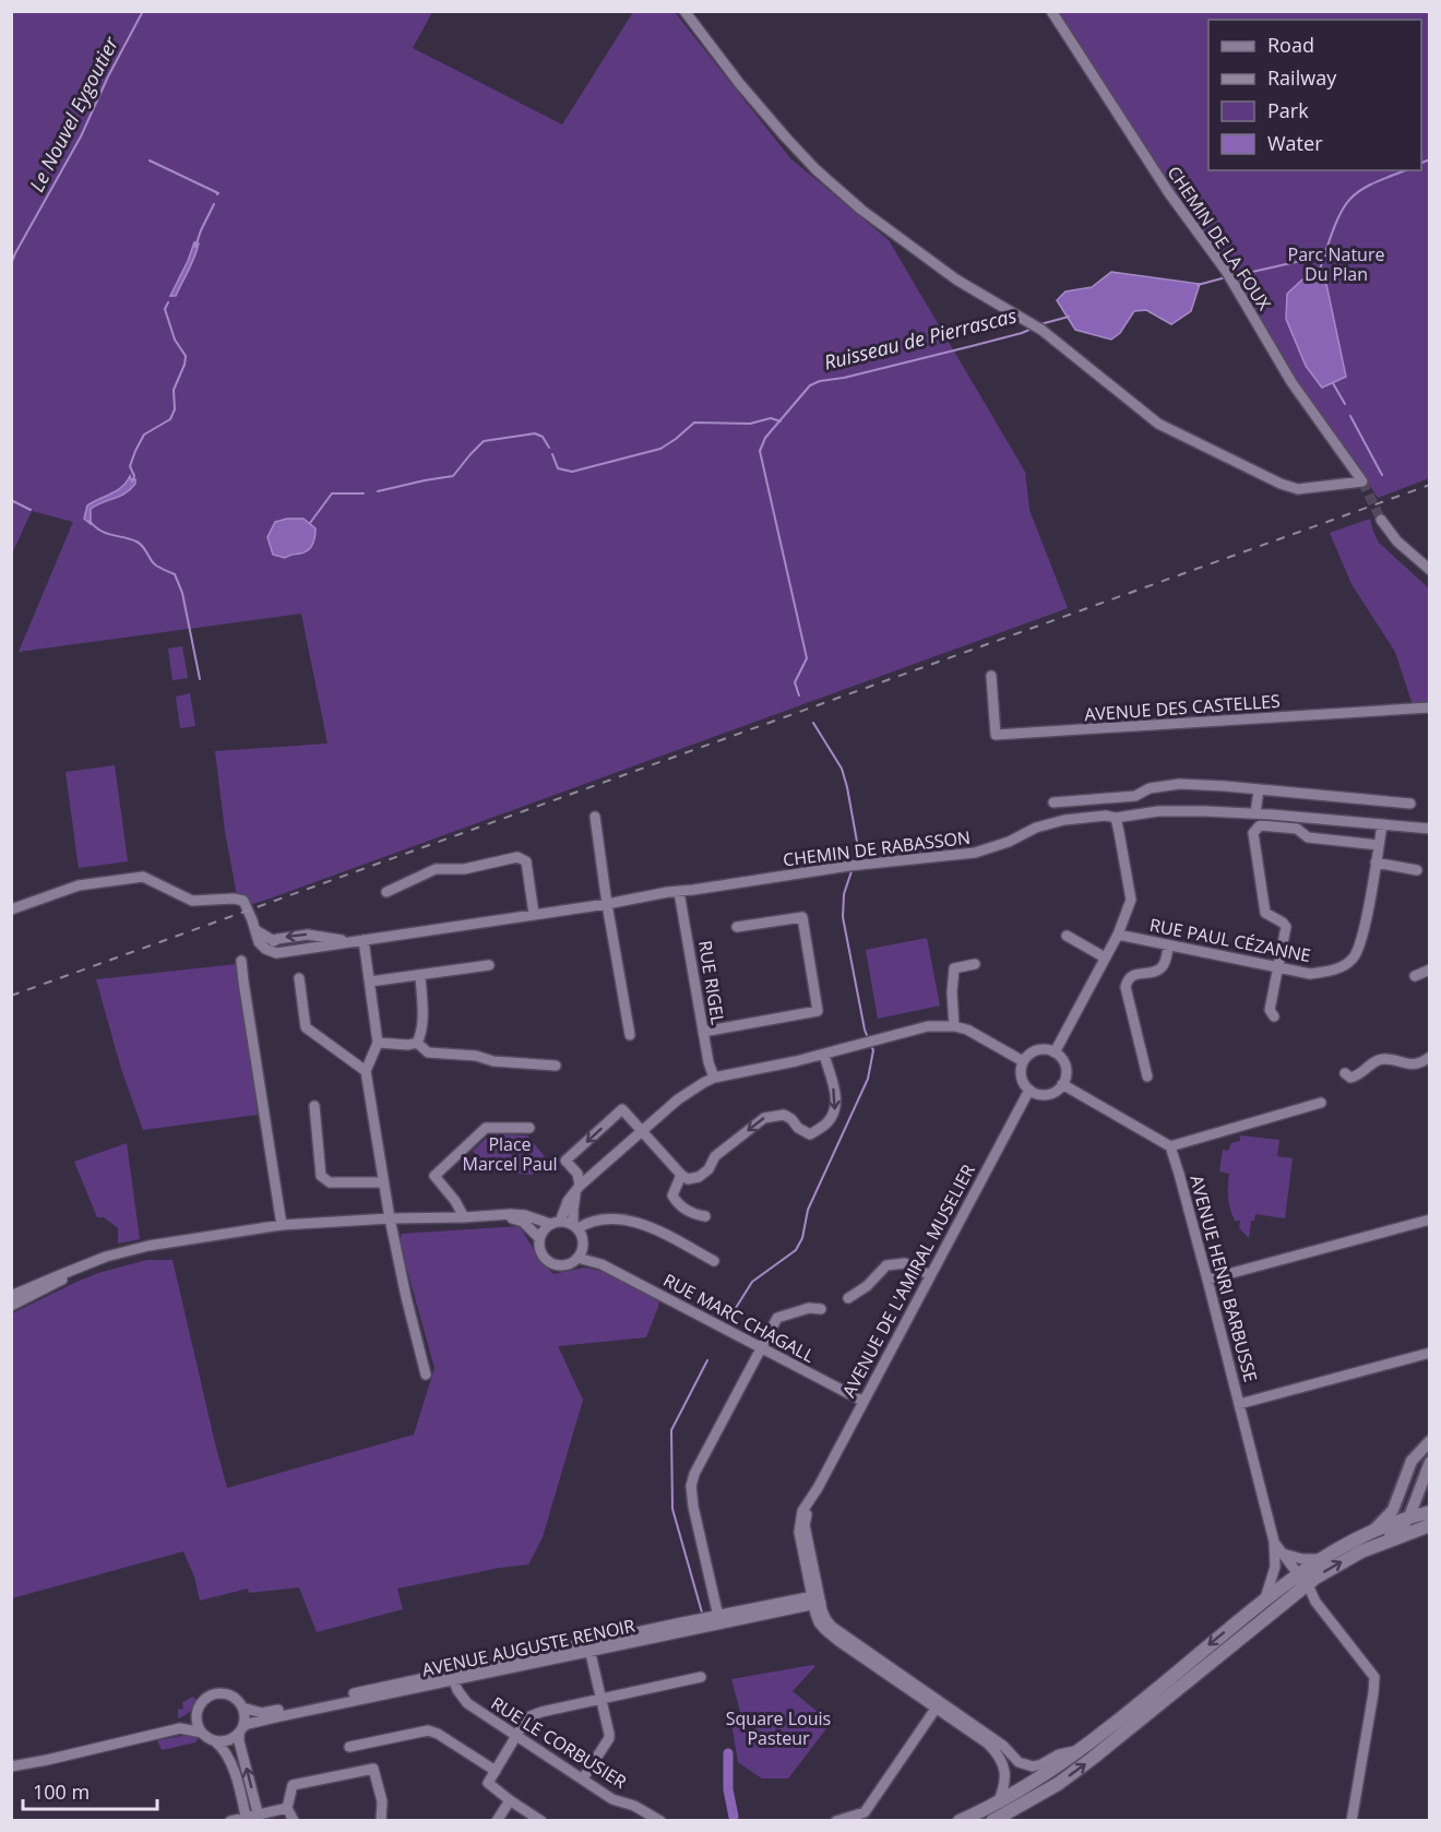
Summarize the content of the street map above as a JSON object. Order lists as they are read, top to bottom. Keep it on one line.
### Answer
{"streets":{"street":["CHEMIN DE LA FOUX","AVENUE DES CASTELLES","CHEMIN DE RABASSON","RUE PAUL CÉZANNE","RUE RIGEL","AVENUE HENRI BARBUSSE","AVENUE DE L'AMIRAL MUSELIER","RUE MARC CHAGALL","AVENUE AUGUSTE RENOIR","RUE LE CORBUSIER"]},"crossings":[["CHEMIN DE RABASSON","RUE PAUL CÉZANNE"],["CHEMIN DE RABASSON","RUE RIGEL"],["AVENUE DE L'AMIRAL MUSELIER","RUE MARC CHAGALL"],["AVENUE DE L'AMIRAL MUSELIER","AVENUE AUGUSTE RENOIR"],["AVENUE AUGUSTE RENOIR","RUE LE CORBUSIER"]],"water":["Le Nouvel Eygoutier","Ruisseau de Pierrascas"],"parks":["Parc Nature Du Plan","Place Marcel Paul","Square Louis Pasteur"],"legend":["Road","Railway","Park","Water"],"scale_bar":"100 m"}
